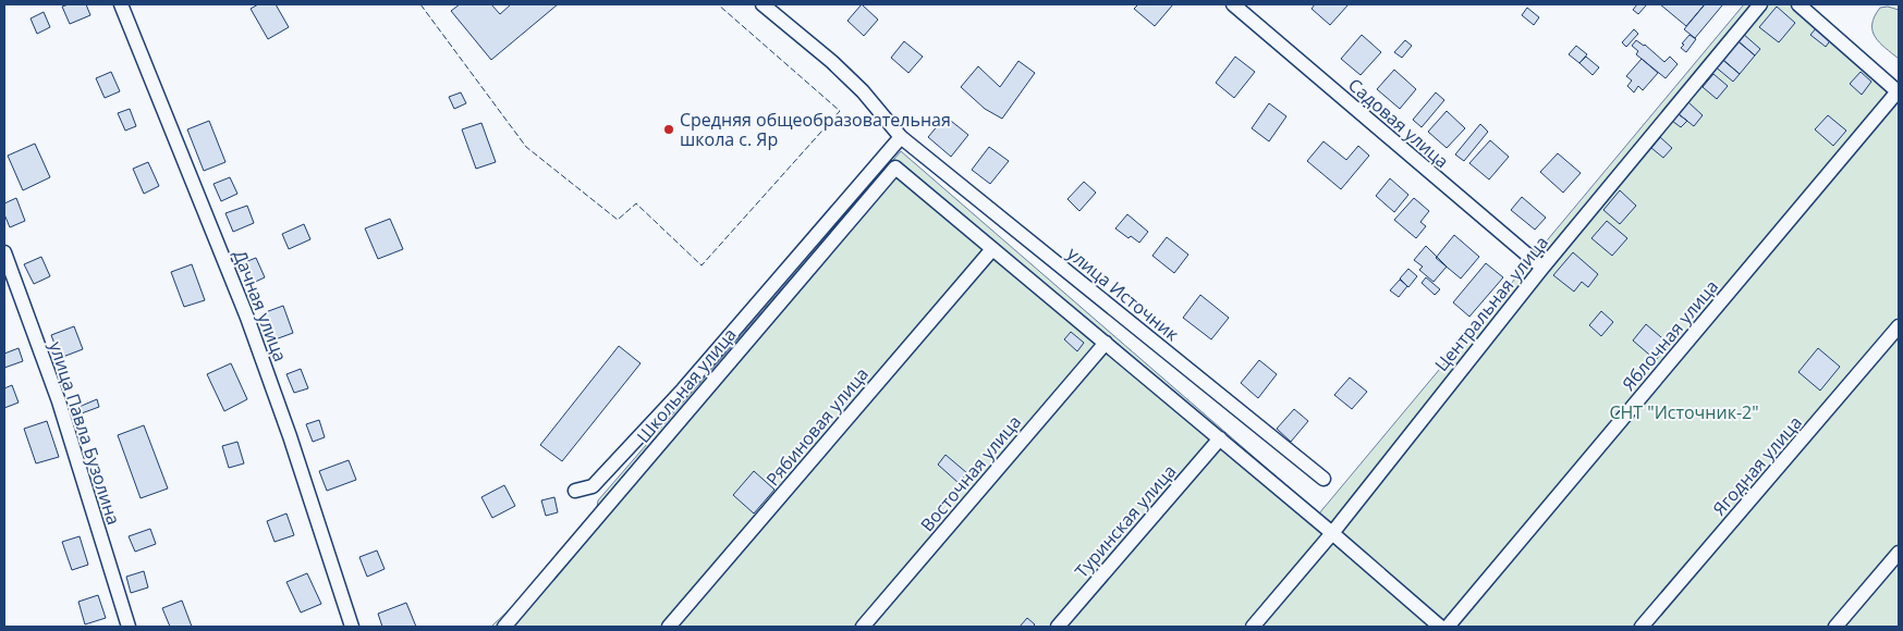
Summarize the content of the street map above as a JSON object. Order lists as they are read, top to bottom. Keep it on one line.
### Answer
{"streets":{"street":["Садовая улица","улица Источник","Центральная улица","Дачная улица","Яблочная улица","Школьная улица","Рябиновая улица","улица Павла Бузолина","Ягодная улица","Восточная улица","Туринская улица"]},"crossings":[["Садовая улица","Центральная улица"],["Школьная улица","Рябиновая улица"]],"parks":["СНТ \"Источник-2\""],"places":["Средняя общеобразовательная школа с. Яр"]}
